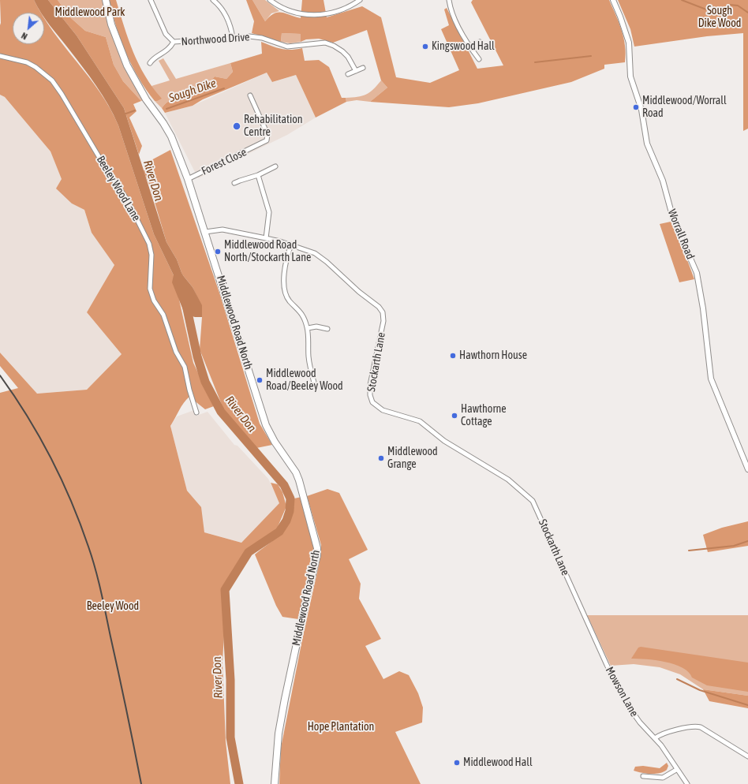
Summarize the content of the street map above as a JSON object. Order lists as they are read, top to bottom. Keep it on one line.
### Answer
{"streets":{"main road":["Middlewood Road North"],"street":["Northwood Drive","Forest Close","Beeley Wood Lane","Worrall Road","Stockarth Lane","Mowson Lane"]},"crossings":[["Forest Close","Middlewood Road North"],["Middlewood Road North","Stockarth Lane"],["Stockarth Lane","Mowson Lane"]],"water":["Sough Dike","River Don"],"parks":["Sough Dike Wood","Middlewood Park","Beeley Wood","Hope Plantation"],"places":["Kingswood Hall","Middlewood/Worrall Road","Rehabilitation Centre","Middlewood Road North/Stockarth Lane","Hawthorn House","Middlewood Road/Beeley Wood","Hawthorne Cottage","Middlewood Grange","Middlewood Hall"],"north":"bottom left"}
